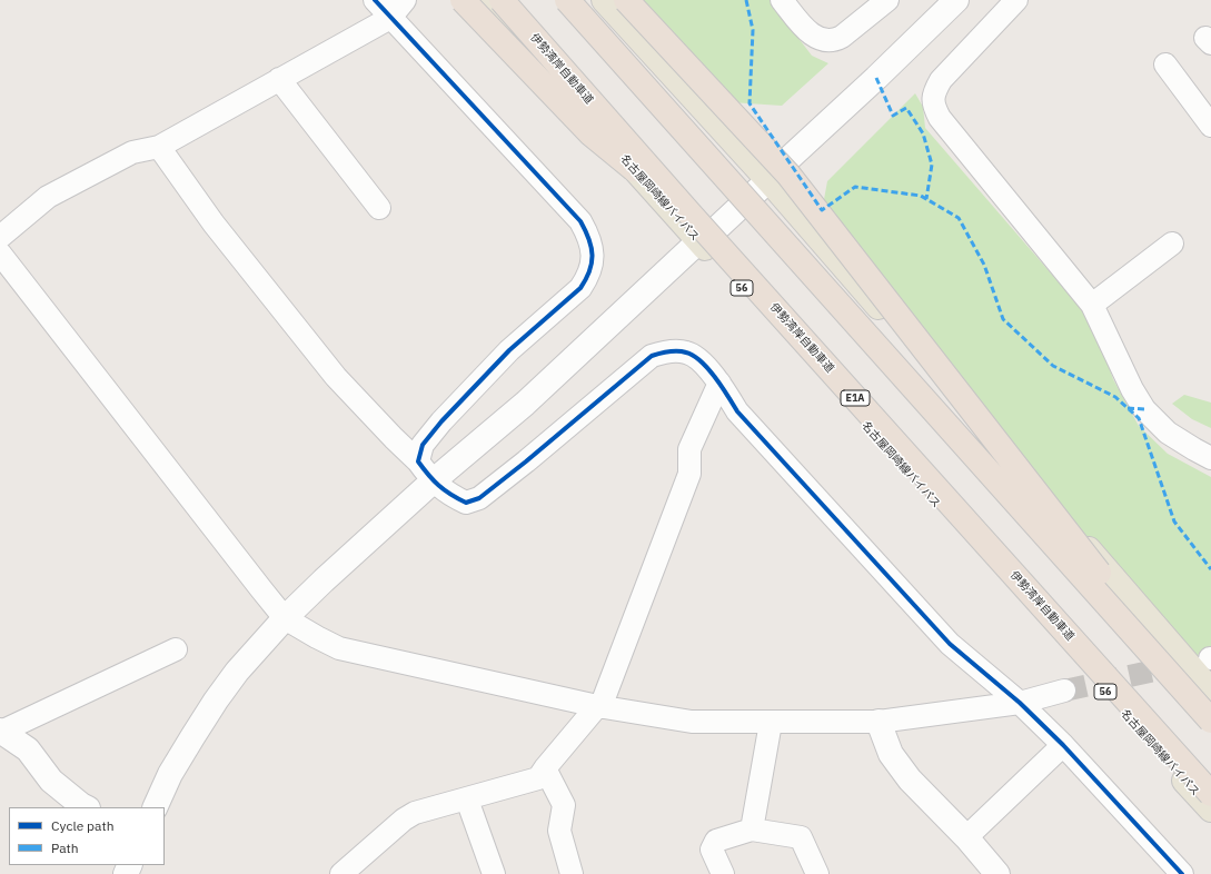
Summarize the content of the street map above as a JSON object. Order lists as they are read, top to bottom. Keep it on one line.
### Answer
{"streets":{"highway":["伊勢湾岸自動車道","E1A"],"main road":["名古屋岡崎線バイパス","56"]},"legend":["Cycle path","Path"]}
